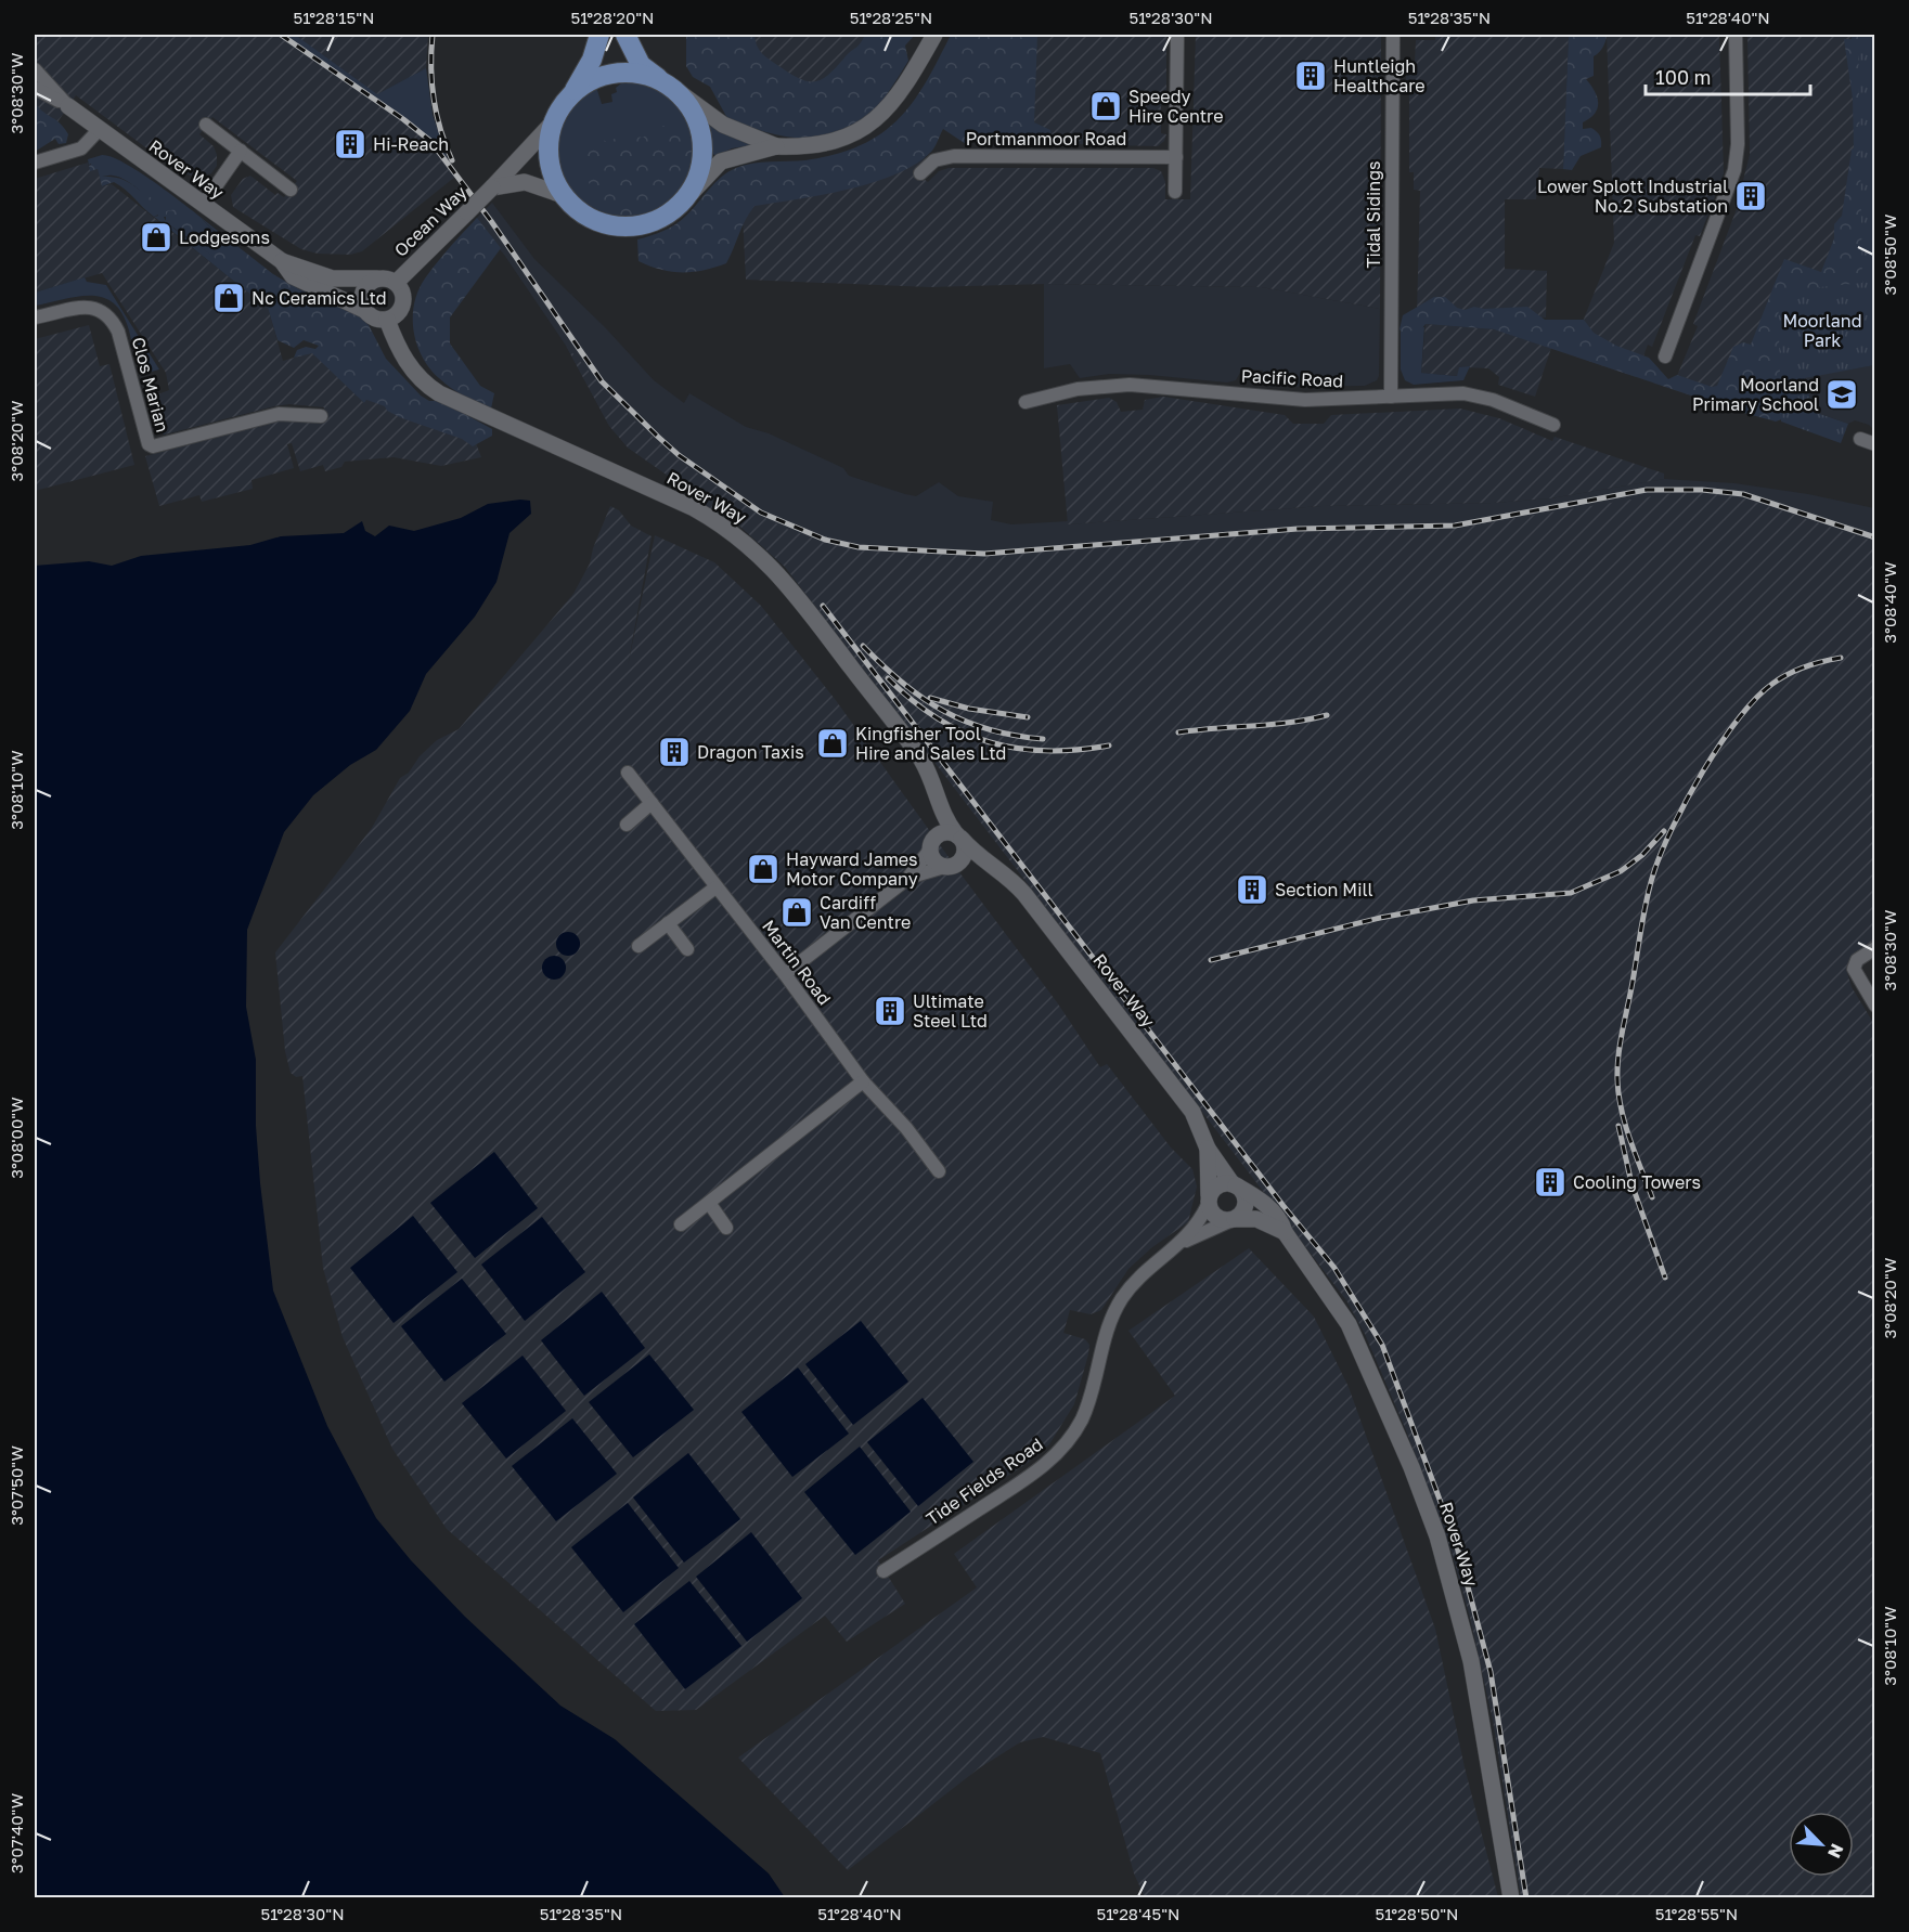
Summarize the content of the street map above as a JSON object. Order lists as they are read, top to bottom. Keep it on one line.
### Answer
{"streets":{"street":["Portmanmoor Road","Rover Way","Tidal Sidings","Ocean Way","Pacific Road","Clos Marian","Martin Road","Tide Fields Road"]},"crossings":[["Rover Way","Ocean Way"],["Rover Way","Tide Fields Road"],["Tidal Sidings","Pacific Road"]],"parks":["Moorland Park"],"places":{"building":["Huntleigh Healthcare","Hi-Reach","Lower Splott Industrial No.2 Substation","Dragon Taxis","Section Mill","Ultimate Steel Ltd","Cooling Towers"],"shop":["Speedy Hire Centre","Lodgesons","Nc Ceramics Ltd","Kingfisher Tool Hire and Sales Ltd","Hayward James Motor Company","Cardiff Van Centre"],"school or university":["Moorland Primary School"]},"scale_bar":"100 m","north":"bottom right","coordinates":["51°28'15\"N","51°28'20\"N","51°28'25\"N","51°28'30\"N","51°28'35\"N","51°28'40\"N","3°08'30\"W","3°08'50\"W","3°08'20\"W","3°08'40\"W","3°08'10\"W","3°08'00\"W","3°07'50\"W","3°07'40\"W","51°28'45\"N","51°28'50\"N","51°28'55\"N"]}
